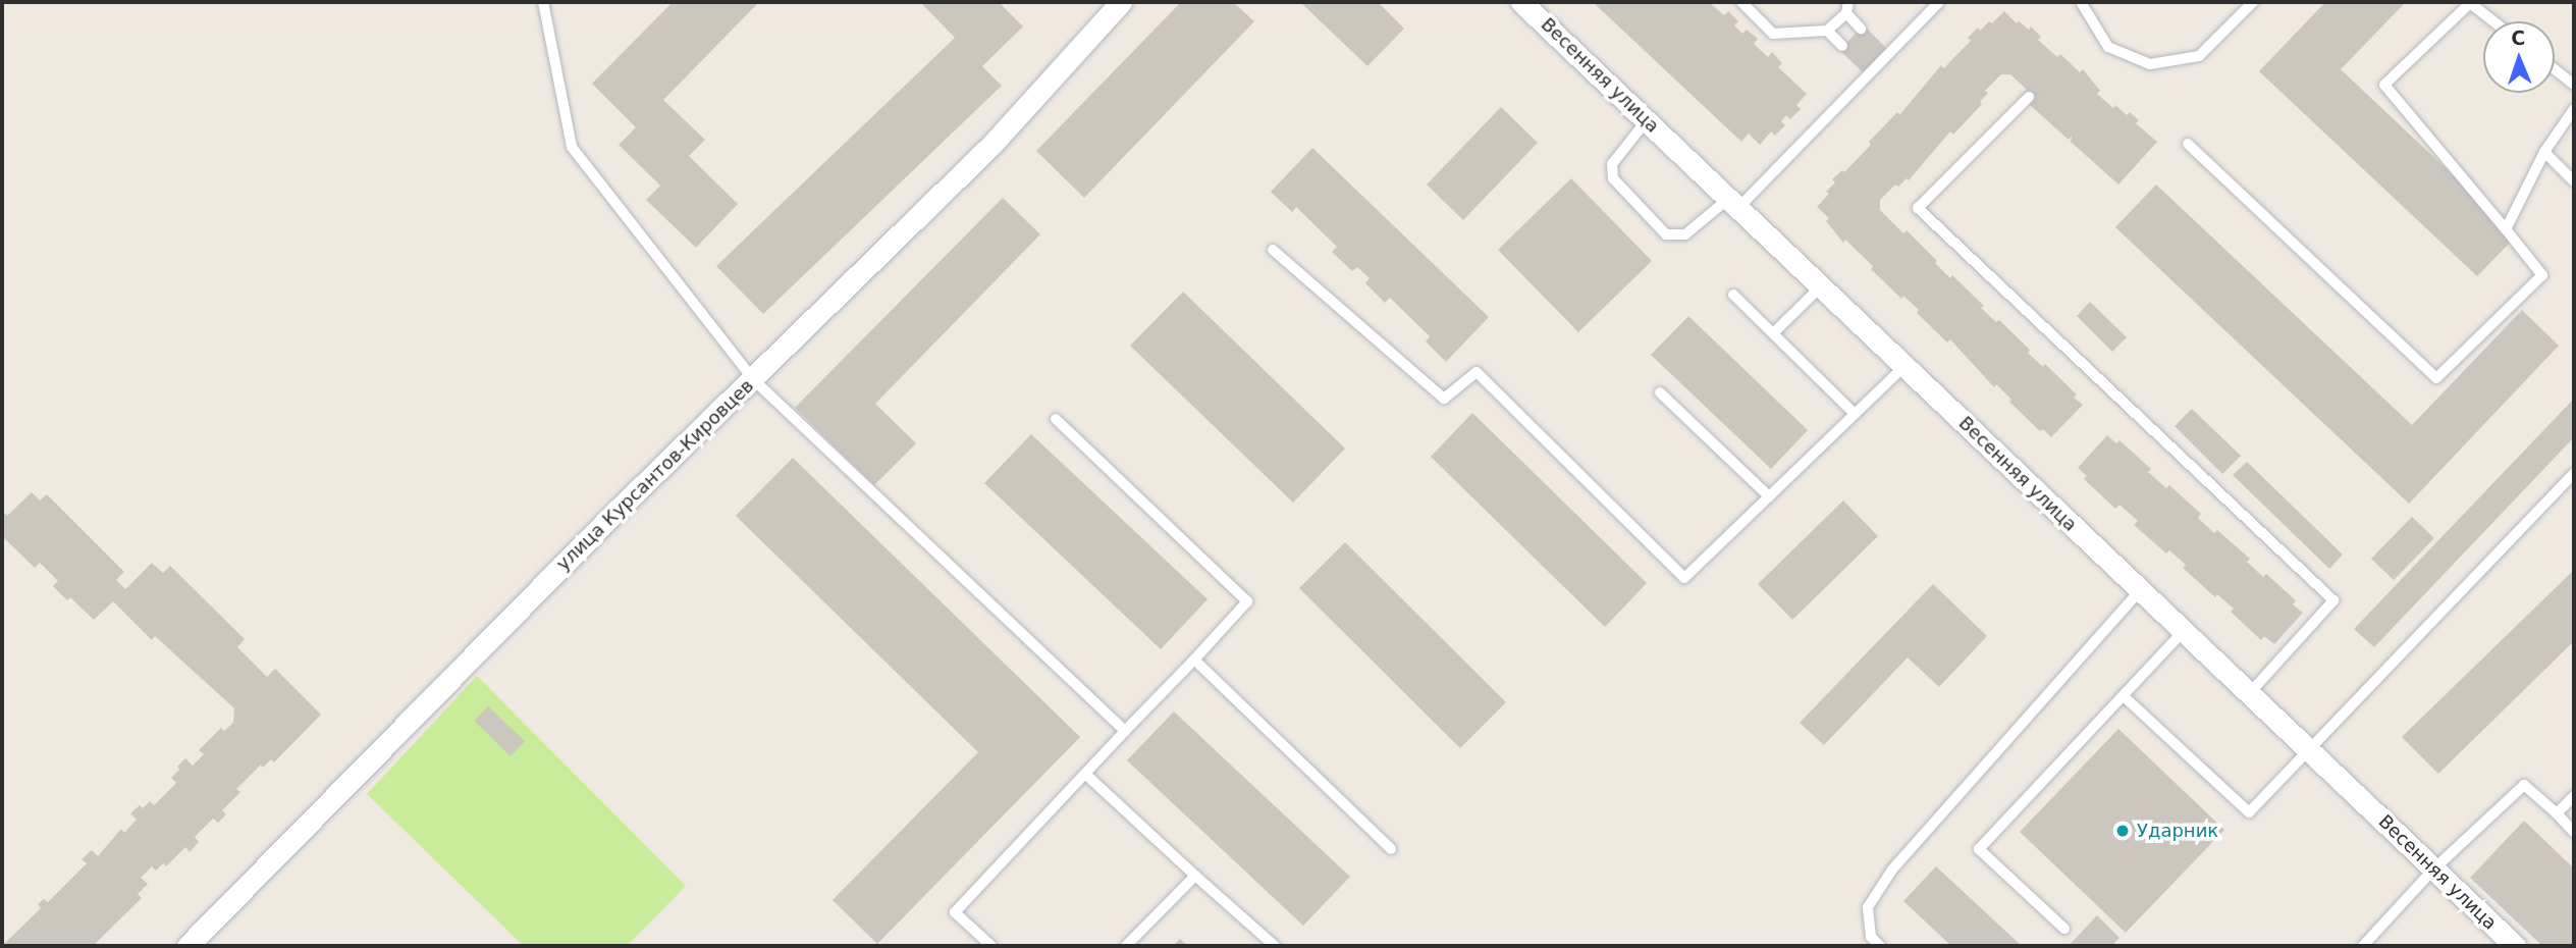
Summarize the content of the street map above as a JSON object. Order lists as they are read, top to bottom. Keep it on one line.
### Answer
{"streets":{"street":["Весенняя улица","улица Курсантов-Кировцев"]},"places":["Ударник"],"north":"top"}
